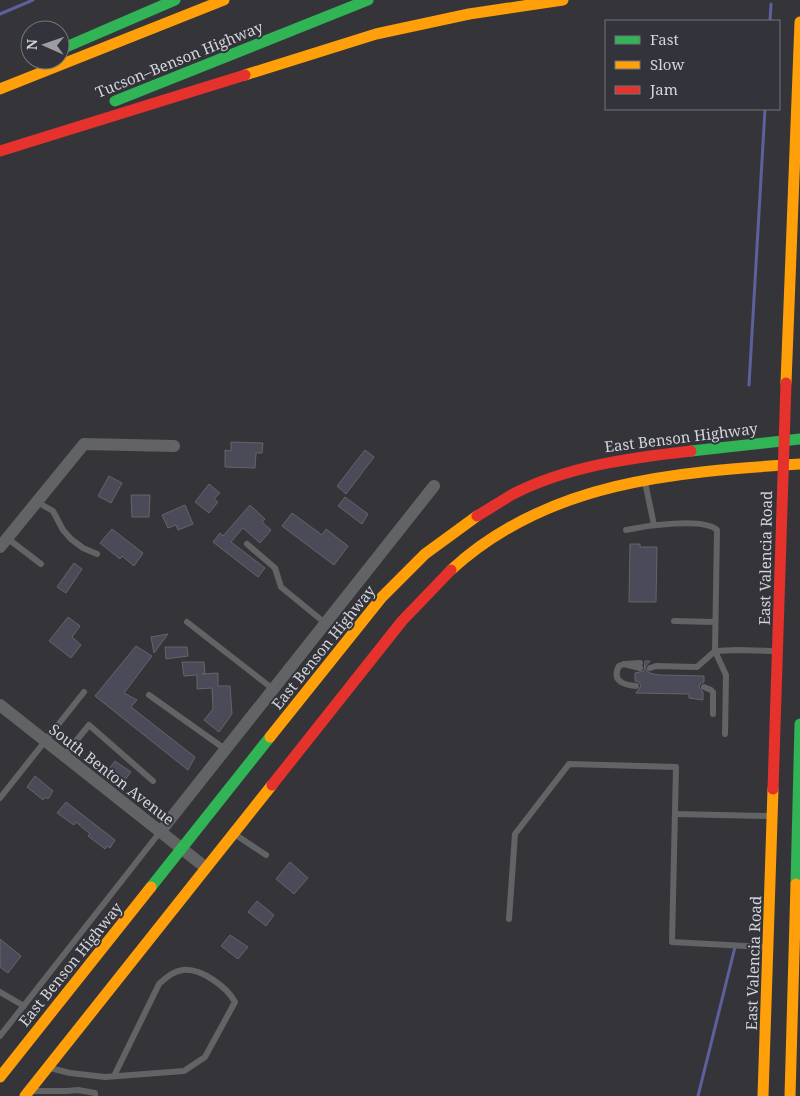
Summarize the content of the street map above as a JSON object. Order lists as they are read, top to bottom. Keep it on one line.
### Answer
{"streets":{"main road":["Tucson–Benson Highway","East Benson Highway","East Valencia Road"],"street":["South Benton Avenue"]},"crossings":[["East Benson Highway","East Valencia Road"],["East Benson Highway","South Benton Avenue"]],"legend":["Fast","Slow","Jam"],"north":"left"}
